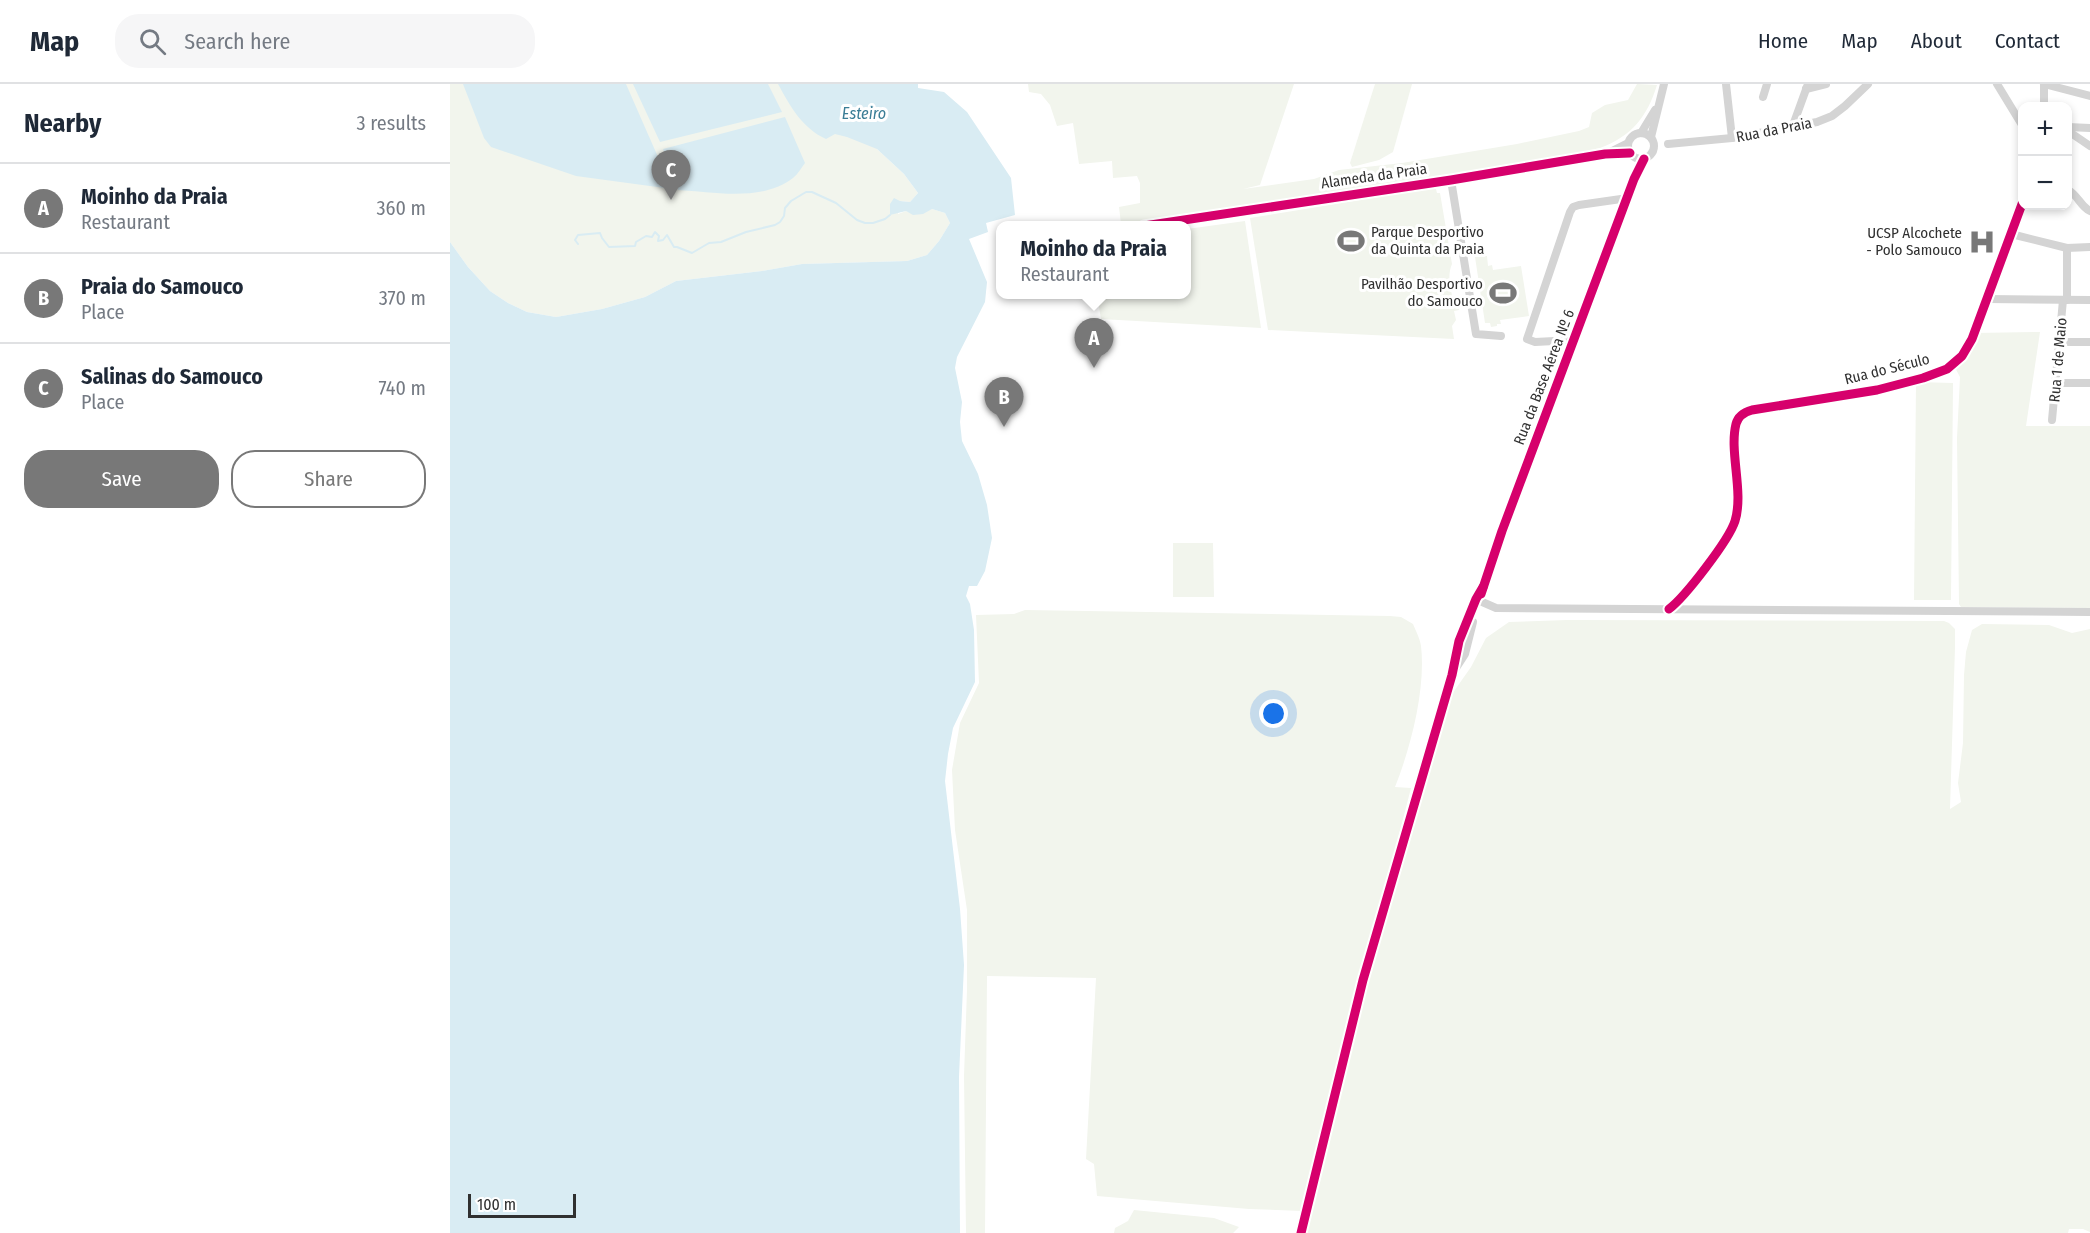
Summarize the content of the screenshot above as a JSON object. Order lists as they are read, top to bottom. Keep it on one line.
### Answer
{"streets":{"street":["Rua da Praia","Alameda da Praia","Rua 1 de Maio","Rua do Século","Rua da Base Aérea Nº 6"]},"water":["Esteiro"],"places":{"sports":["Parque Desportivo da Quinta da Praia","Pavilhão Desportivo do Samouco"],"hospital":["UCSP Alcochete - Polo Samouco"]},"scale_bar":"100 m","page":{"header":"Map","search":"Search here","nav":["Home","Map","About","Contact"],"heading":["Nearby","3 results"],"map_buttons":["+","−"],"pins":["C","A","B"],"list":[{"mark":"A","name":"Moinho da Praia","note":"Restaurant","value":"360 m"},{"mark":"B","name":"Praia do Samouco","note":"Place","value":"370 m"},{"mark":"C","name":"Salinas do Samouco","note":"Place","value":"740 m"}],"popup":["Moinho da Praia","Restaurant"],"buttons":["Save","Share"],"scale":"100 m"}}
